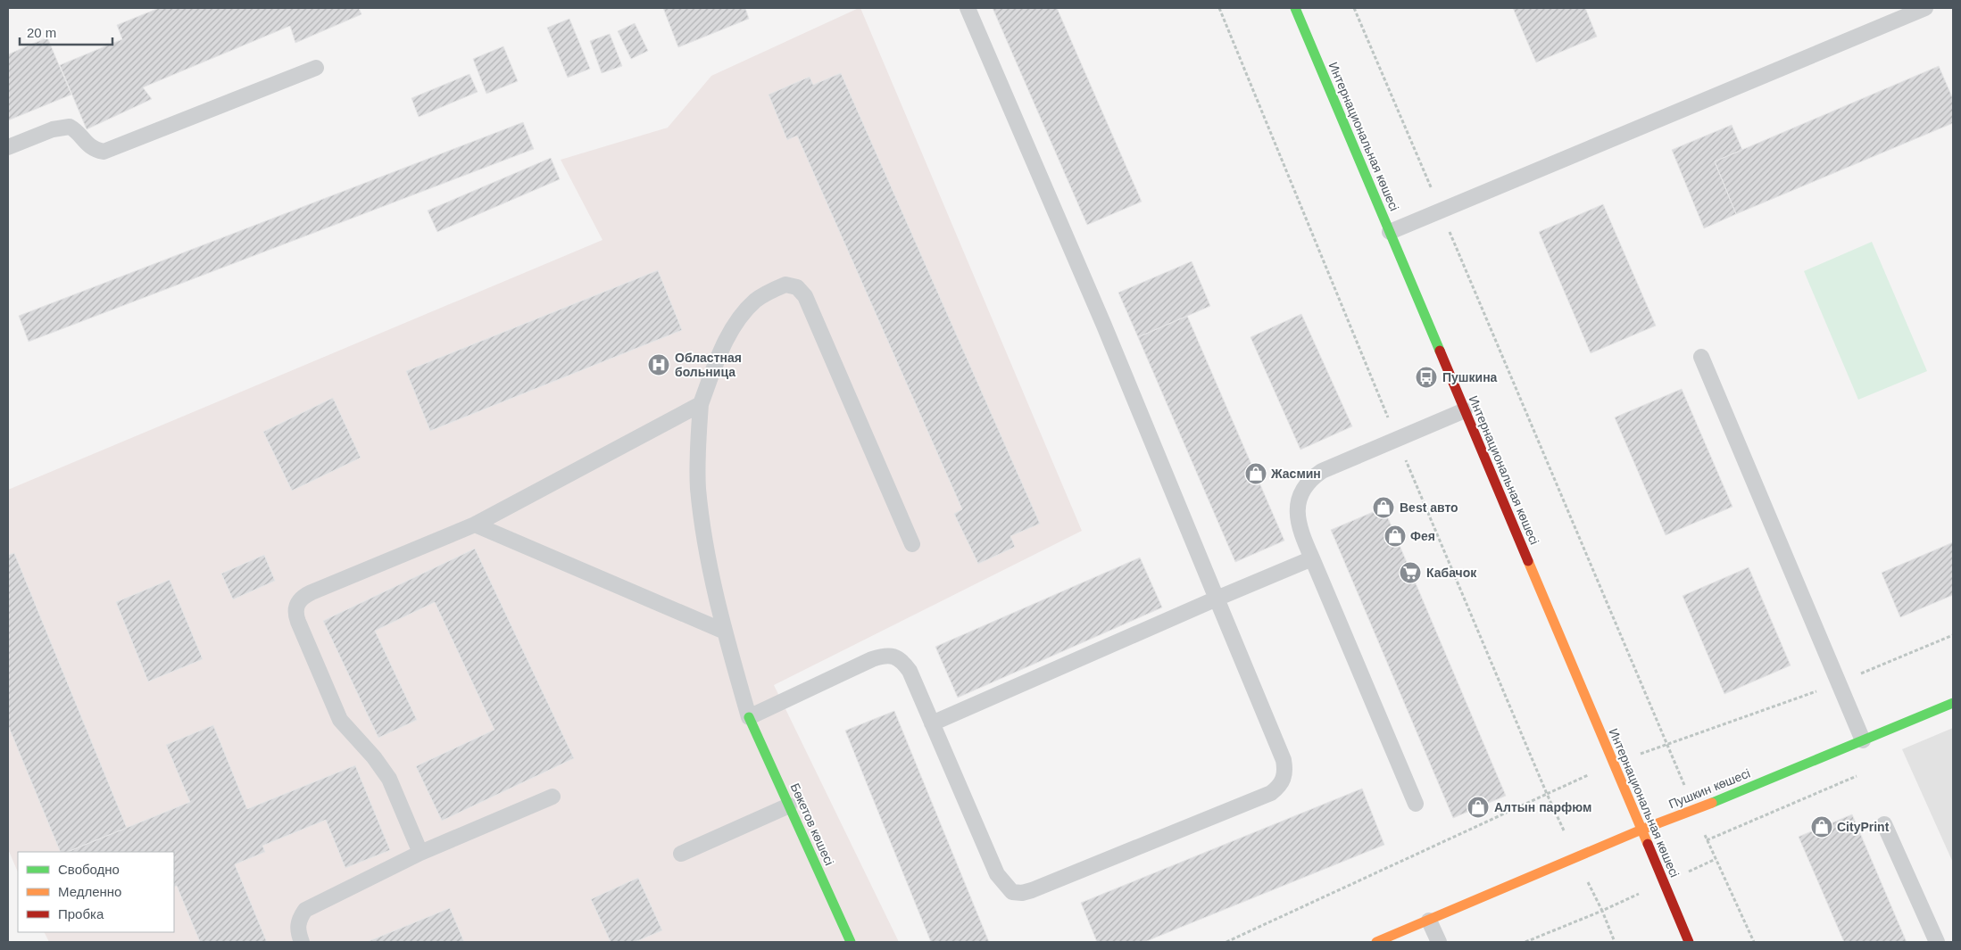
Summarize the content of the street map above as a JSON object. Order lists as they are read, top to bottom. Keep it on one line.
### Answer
{"streets":{"street":["Интернациональная көшесі","Пушкин көшесі","Бөкетов көшесі"]},"crossings":[["Интернациональная көшесі","Пушкин көшесі"]],"places":{"hospital":["Областная больница"],"bus stop":["Пушкина"],"shop":["Жасмин","Best авто","Фея","Алтын парфюм","CityPrint"],"supermarket":["Кабачок"]},"legend":["Свободно","Медленно","Пробка"],"scale_bar":"20 m"}
